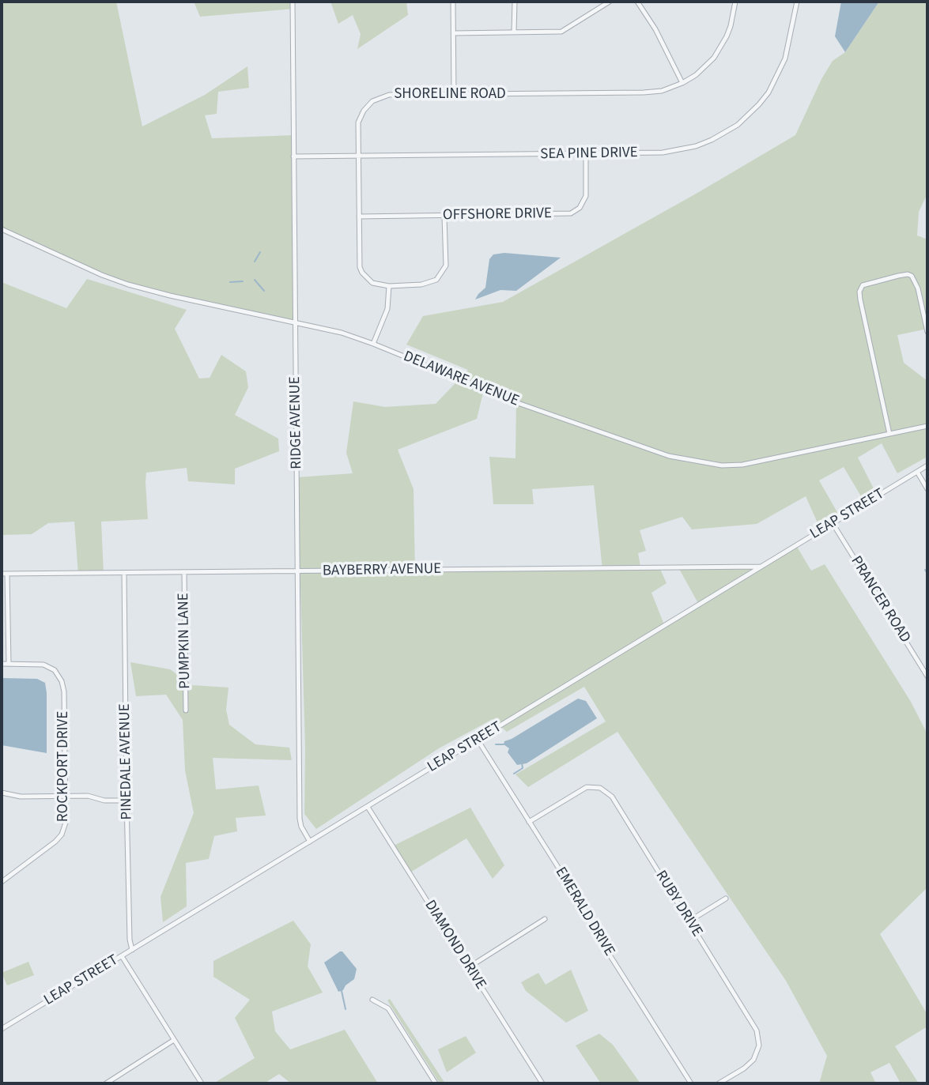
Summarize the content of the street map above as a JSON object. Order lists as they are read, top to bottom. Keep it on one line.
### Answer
{"streets":{"street":["SHORELINE ROAD","SEA PINE DRIVE","OFFSHORE DRIVE","DELAWARE AVENUE","RIDGE AVENUE","LEAP STREET","BAYBERRY AVENUE","PRANCER ROAD","PUMPKIN LANE","PINEDALE AVENUE","ROCKPORT DRIVE","RUBY DRIVE","EMERALD DRIVE","DIAMOND DRIVE"]},"crossings":[["SHORELINE ROAD","SEA PINE DRIVE"],["SHORELINE ROAD","OFFSHORE DRIVE"],["SEA PINE DRIVE","OFFSHORE DRIVE"],["SEA PINE DRIVE","RIDGE AVENUE"],["DELAWARE AVENUE","RIDGE AVENUE"],["RIDGE AVENUE","LEAP STREET"],["RIDGE AVENUE","BAYBERRY AVENUE"],["LEAP STREET","BAYBERRY AVENUE"],["LEAP STREET","PRANCER ROAD"],["LEAP STREET","PINEDALE AVENUE"],["LEAP STREET","EMERALD DRIVE"],["LEAP STREET","DIAMOND DRIVE"],["BAYBERRY AVENUE","PUMPKIN LANE"],["BAYBERRY AVENUE","PINEDALE AVENUE"],["RUBY DRIVE","EMERALD DRIVE"]]}
